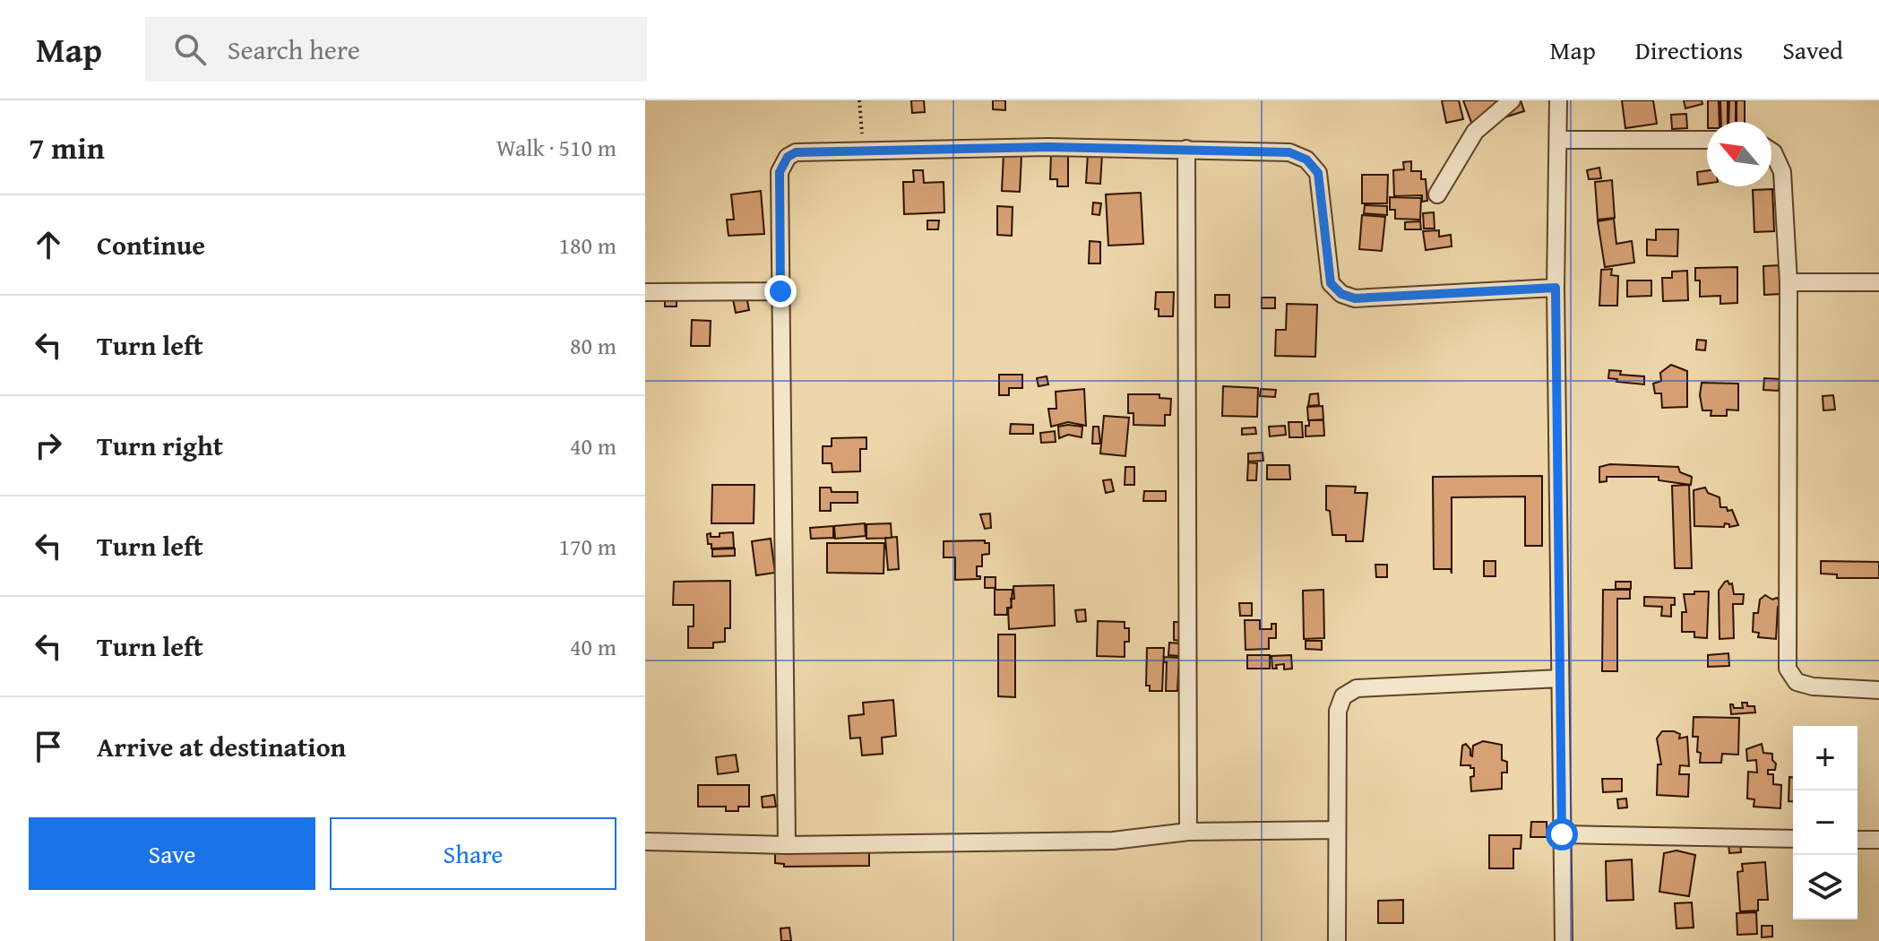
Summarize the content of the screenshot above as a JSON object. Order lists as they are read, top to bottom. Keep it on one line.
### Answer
{"north":"top left","page":{"header":"Map","search":"Search here","nav":["Map","Directions","Saved"],"heading":["7 min","Walk · 510 m"],"list":[["Continue","180 m"],["Turn left","80 m"],["Turn right","40 m"],["Turn left","170 m"],["Turn left","40 m"],"Arrive at destination"],"map_buttons":["+","−"],"buttons":["Save","Share"]}}
